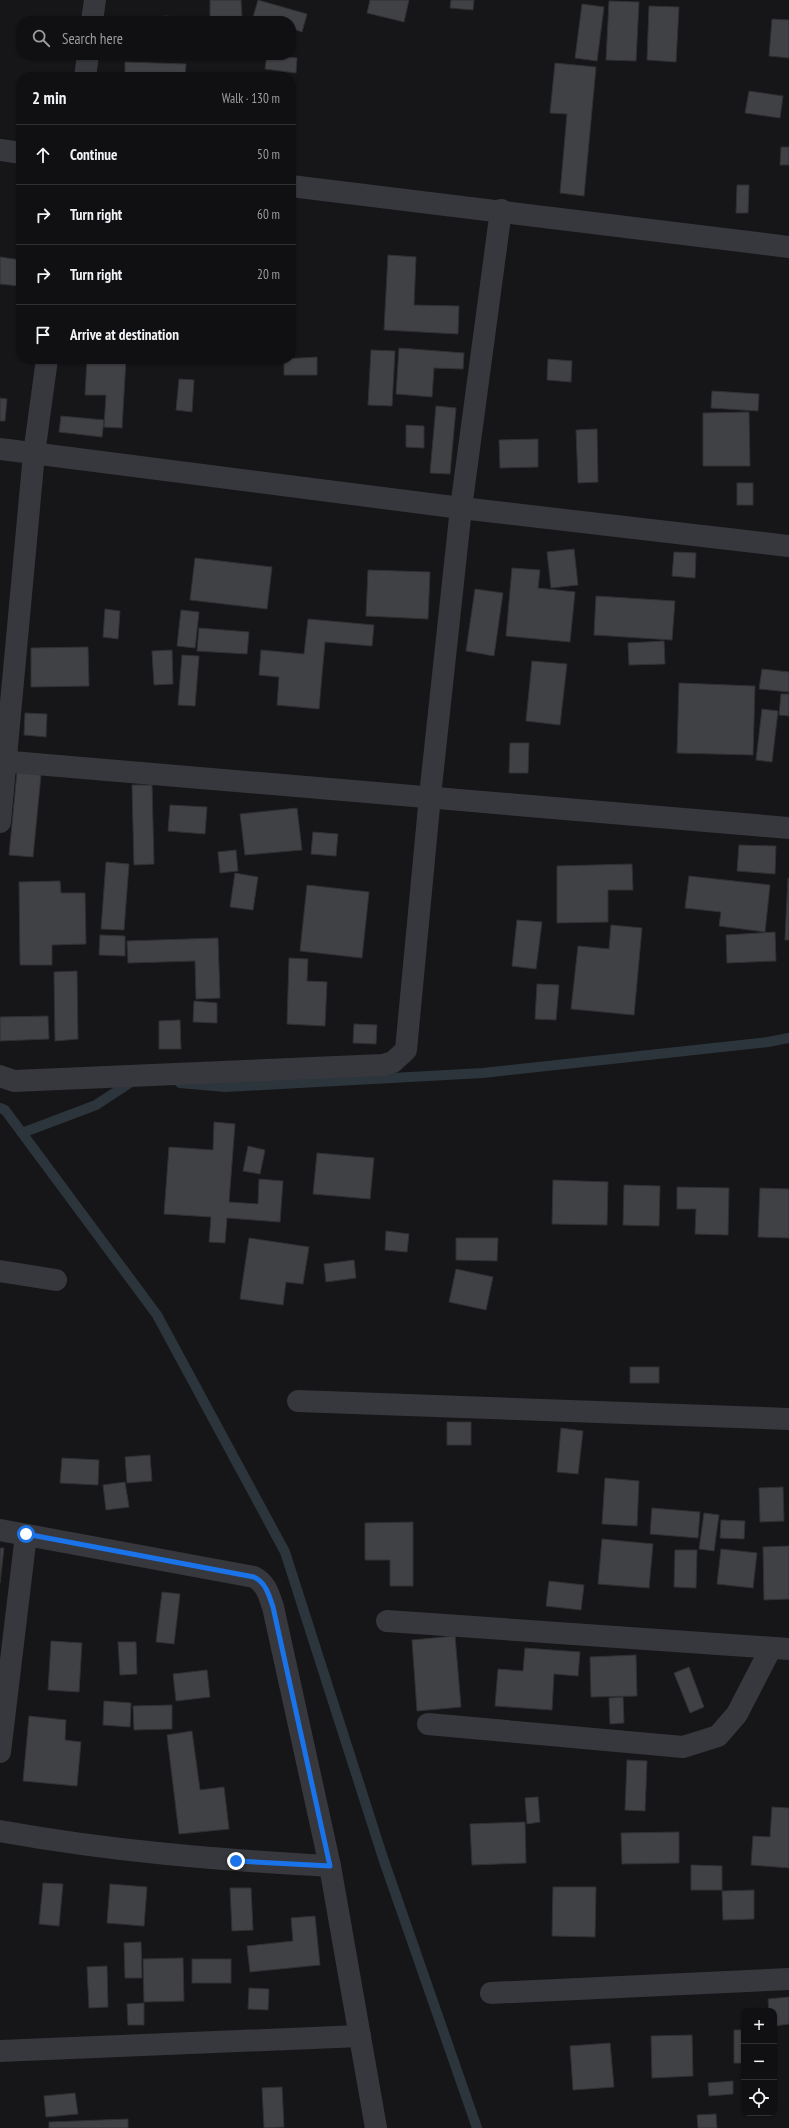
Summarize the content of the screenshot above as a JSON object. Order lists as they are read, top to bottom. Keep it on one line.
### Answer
{"page":{"search":"Search here","heading":["2 min","Walk · 130 m"],"list":[["Continue","50 m"],["Turn right","60 m"],["Turn right","20 m"],"Arrive at destination"],"map_buttons":["+","−"]}}
